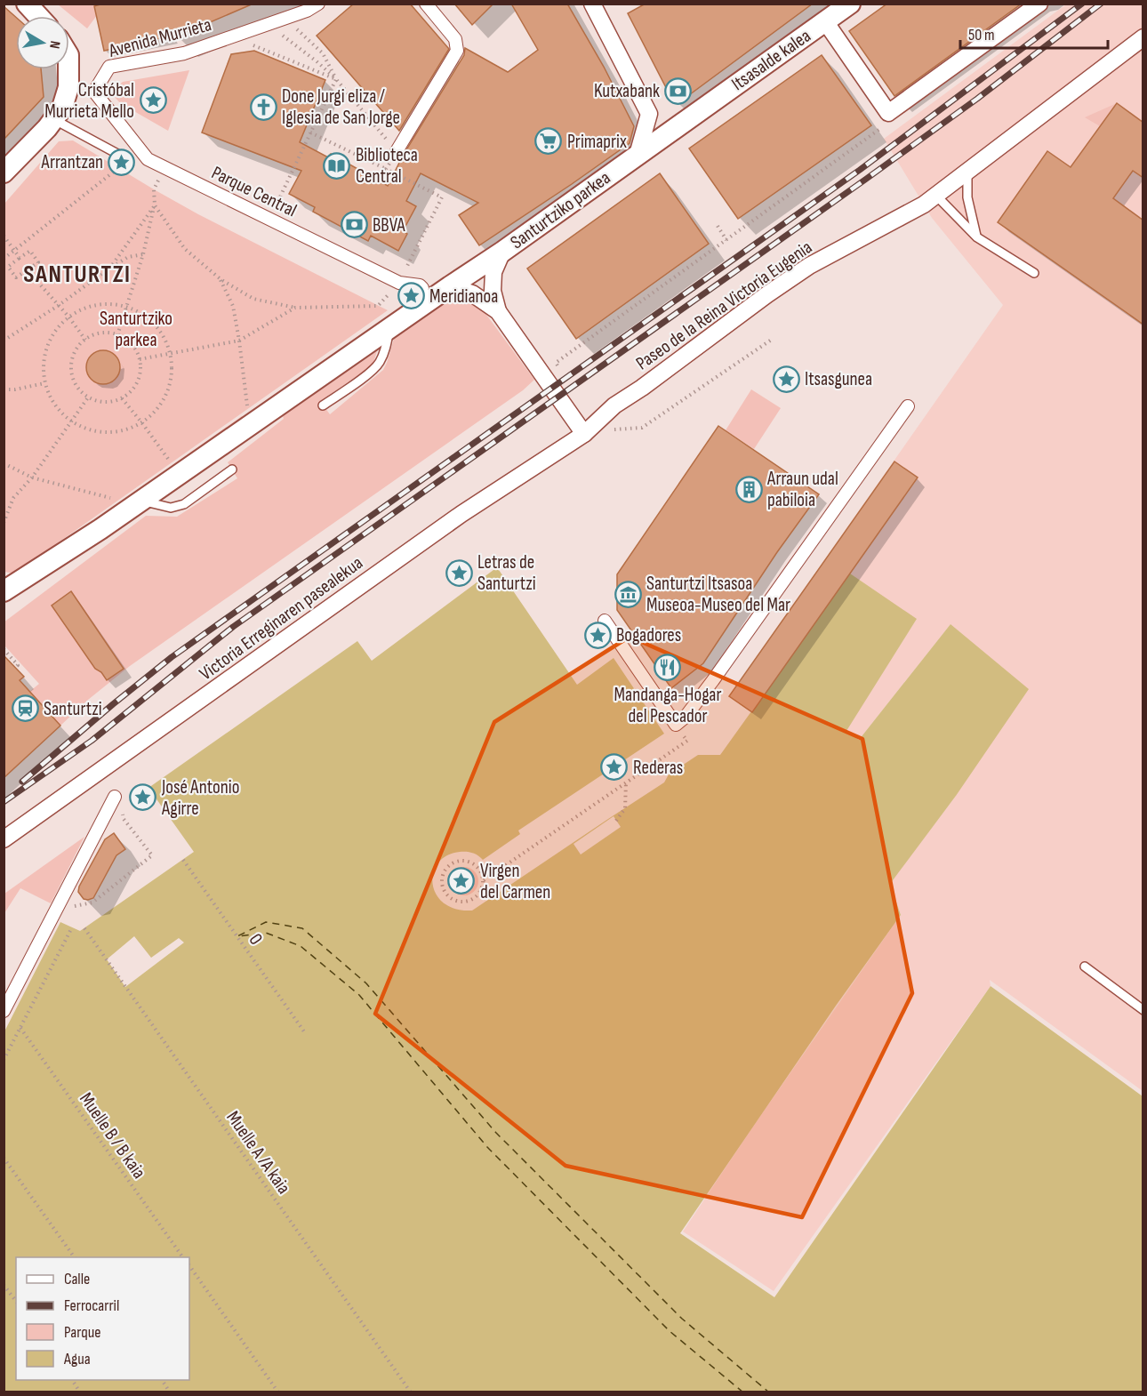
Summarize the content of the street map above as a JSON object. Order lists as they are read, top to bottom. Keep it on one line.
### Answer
{"streets":{"street":["Avenida Murrieta","Itsasalde kalea","Parque Central","Santurtziko parkea","Paseo de la Reina Victoria Eugenia","Victoria Erreginaren pasealekua"],"path":["0","Muelle B / B kaia","Muelle A /A kaia"]},"crossings":[["Avenida Murrieta","Parque Central"],["Itsasalde kalea","Santurtziko parkea"],["Paseo de la Reina Victoria Eugenia","Victoria Erreginaren pasealekua"]],"districts":["SANTURTZI"],"parks":["Santurtziko parkea"],"places":{"bank":["Kutxabank","BBVA"],"place":["Cristóbal Murrieta Mello","Arrantzan","Meridianoa","Itsasgunea","Letras de Santurtzi","Bogadores","Rederas","José Antonio Agirre","Virgen del Carmen"],"church":["Done Jurgi eliza / Iglesia de San Jorge"],"supermarket":["Primaprix"],"library":["Biblioteca Central"],"building":["Arraun udal pabiloia"],"museum":["Santurtzi Itsasoa Museoa-Museo del Mar"],"restaurant":["Mandanga-Hogar del Pescador"],"station":["Santurtzi"]},"legend":["Calle","Ferrocarril","Parque","Agua"],"scale_bar":"50 m","north":"right"}
